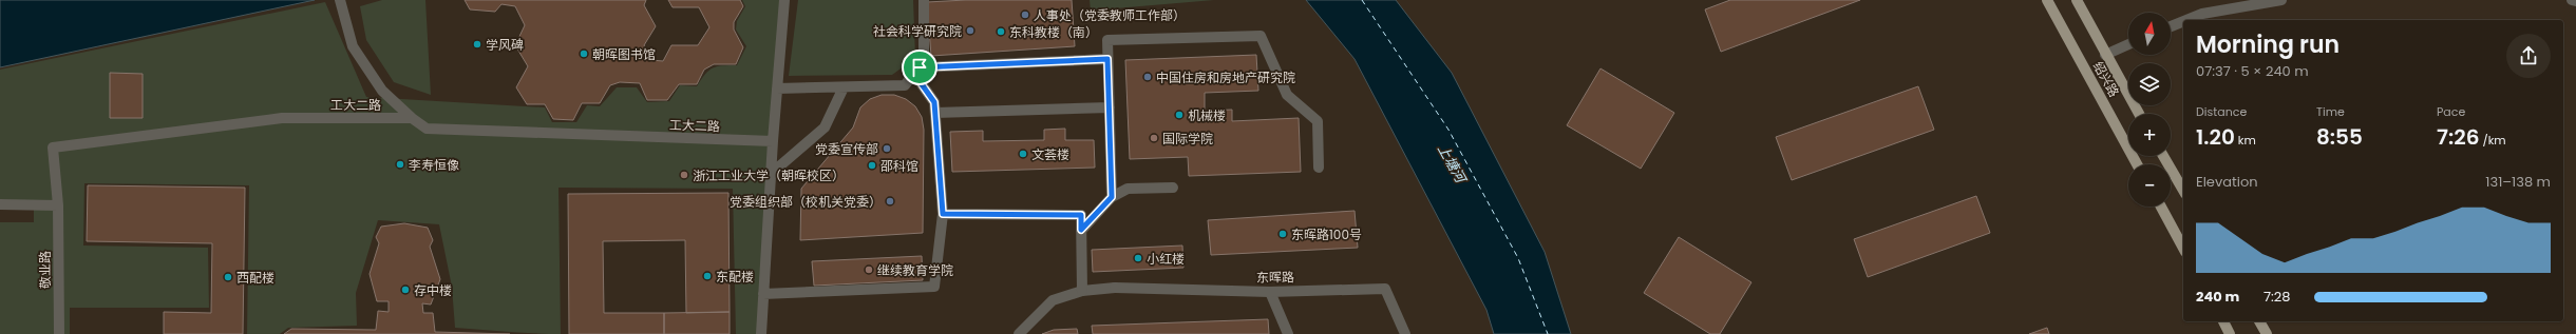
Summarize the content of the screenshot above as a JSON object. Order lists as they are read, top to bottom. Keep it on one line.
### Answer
{"streets":{"main road":["绍兴路"],"street":["工大二路","敬业路","东晖路"]},"crossings":[["工大二路","敬业路"]],"water":["上塘河"],"places":["人事处（党委教师工作部）","社会科学研究院","东科教楼（南）","学风碑","朝晖图书馆","中国住房和房地产研究院","机械楼","国际学院","党委宣传部","文荟楼","李寿恒像","邵科馆","浙江工业大学（朝晖校区）","党委组织部（校机关党委）","东晖路100号","小红楼","继续教育学院","东配楼","西配楼","存中楼"],"north":"top","page":{"map_buttons":["+","−"],"heading":["Morning run","07:37 · 5 × 240 m"],"stats":[["Distance","1.20 km"],["Time","8:55"],["Pace","7:26 /km"]],"chart":["Elevation","131–138 m"],"list":[{"name":"240 m","note":"7:28"}]}}
